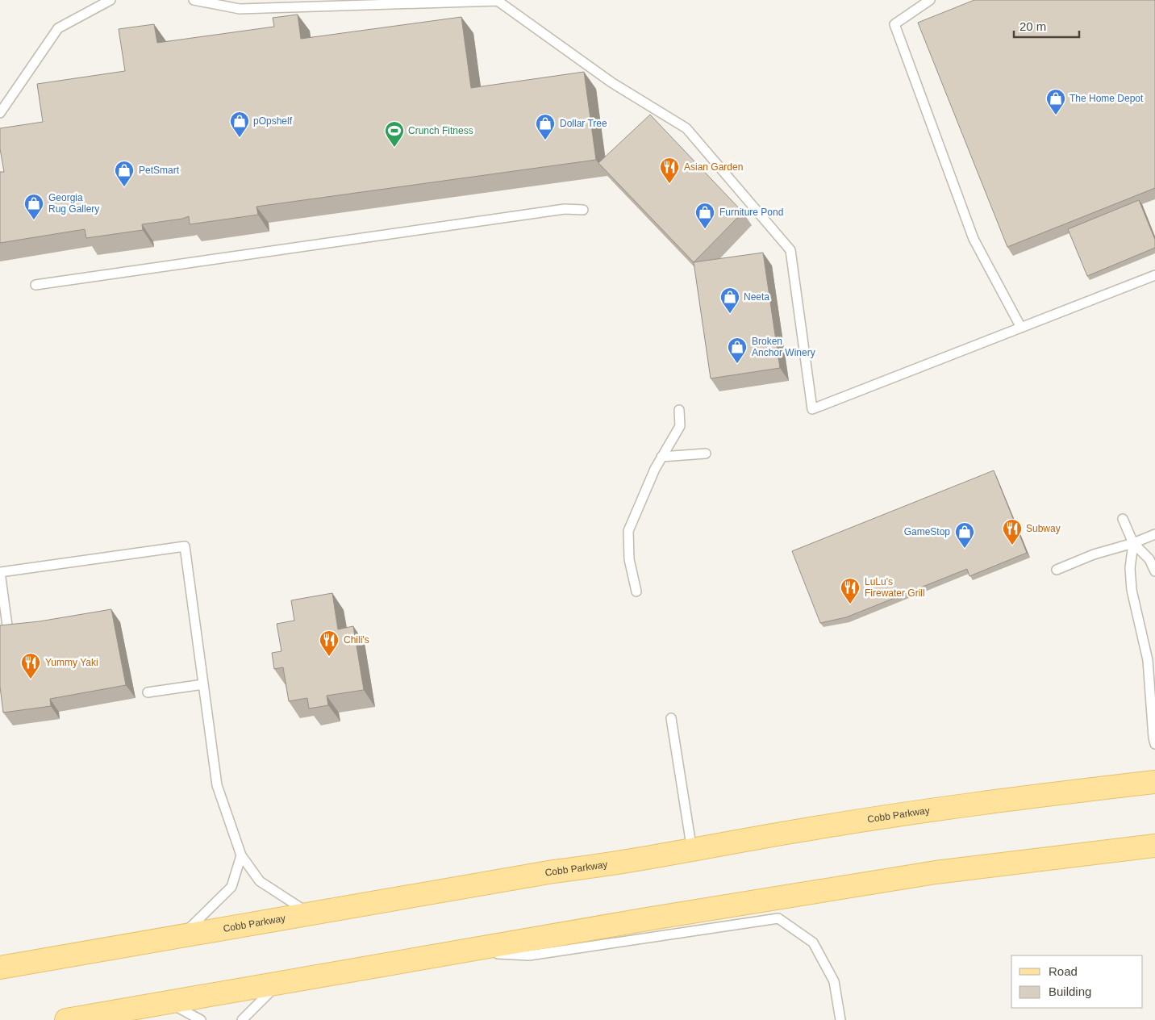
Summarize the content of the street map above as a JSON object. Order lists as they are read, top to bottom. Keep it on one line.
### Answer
{"streets":{"main road":["Cobb Parkway"]},"places":{"shop":["The Home Depot","pOpshelf","Dollar Tree","PetSmart","Georgia Rug Gallery","Furniture Pond","Neeta","Broken Anchor Winery","GameStop"],"sports":["Crunch Fitness"],"restaurant":["Asian Garden","Subway","LuLu's Firewater Grill","Chili's","Yummy Yaki"]},"legend":["Road","Building"],"scale_bar":"20 m"}
